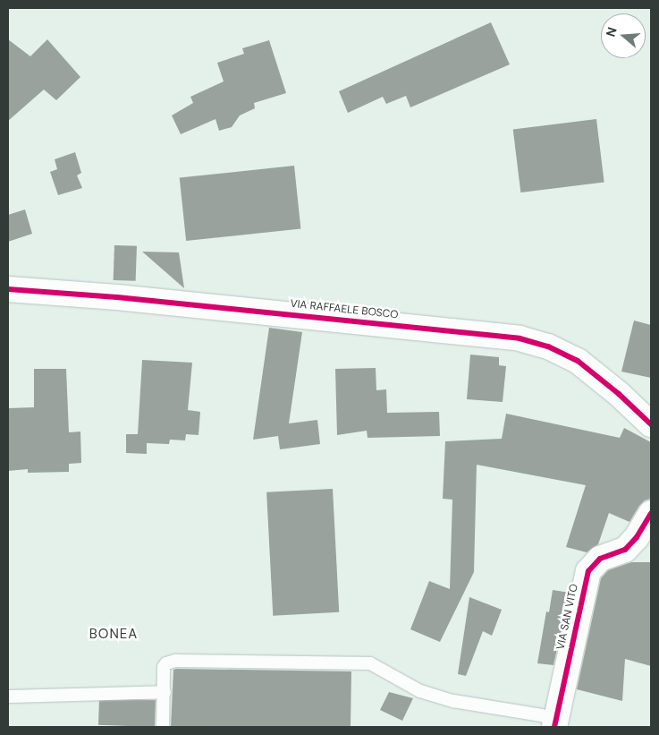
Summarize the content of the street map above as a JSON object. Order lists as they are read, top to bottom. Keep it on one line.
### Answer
{"streets":{"street":["VIA RAFFAELE BOSCO","VIA SAN VITO"]},"districts":["BONEA"],"north":"left"}
